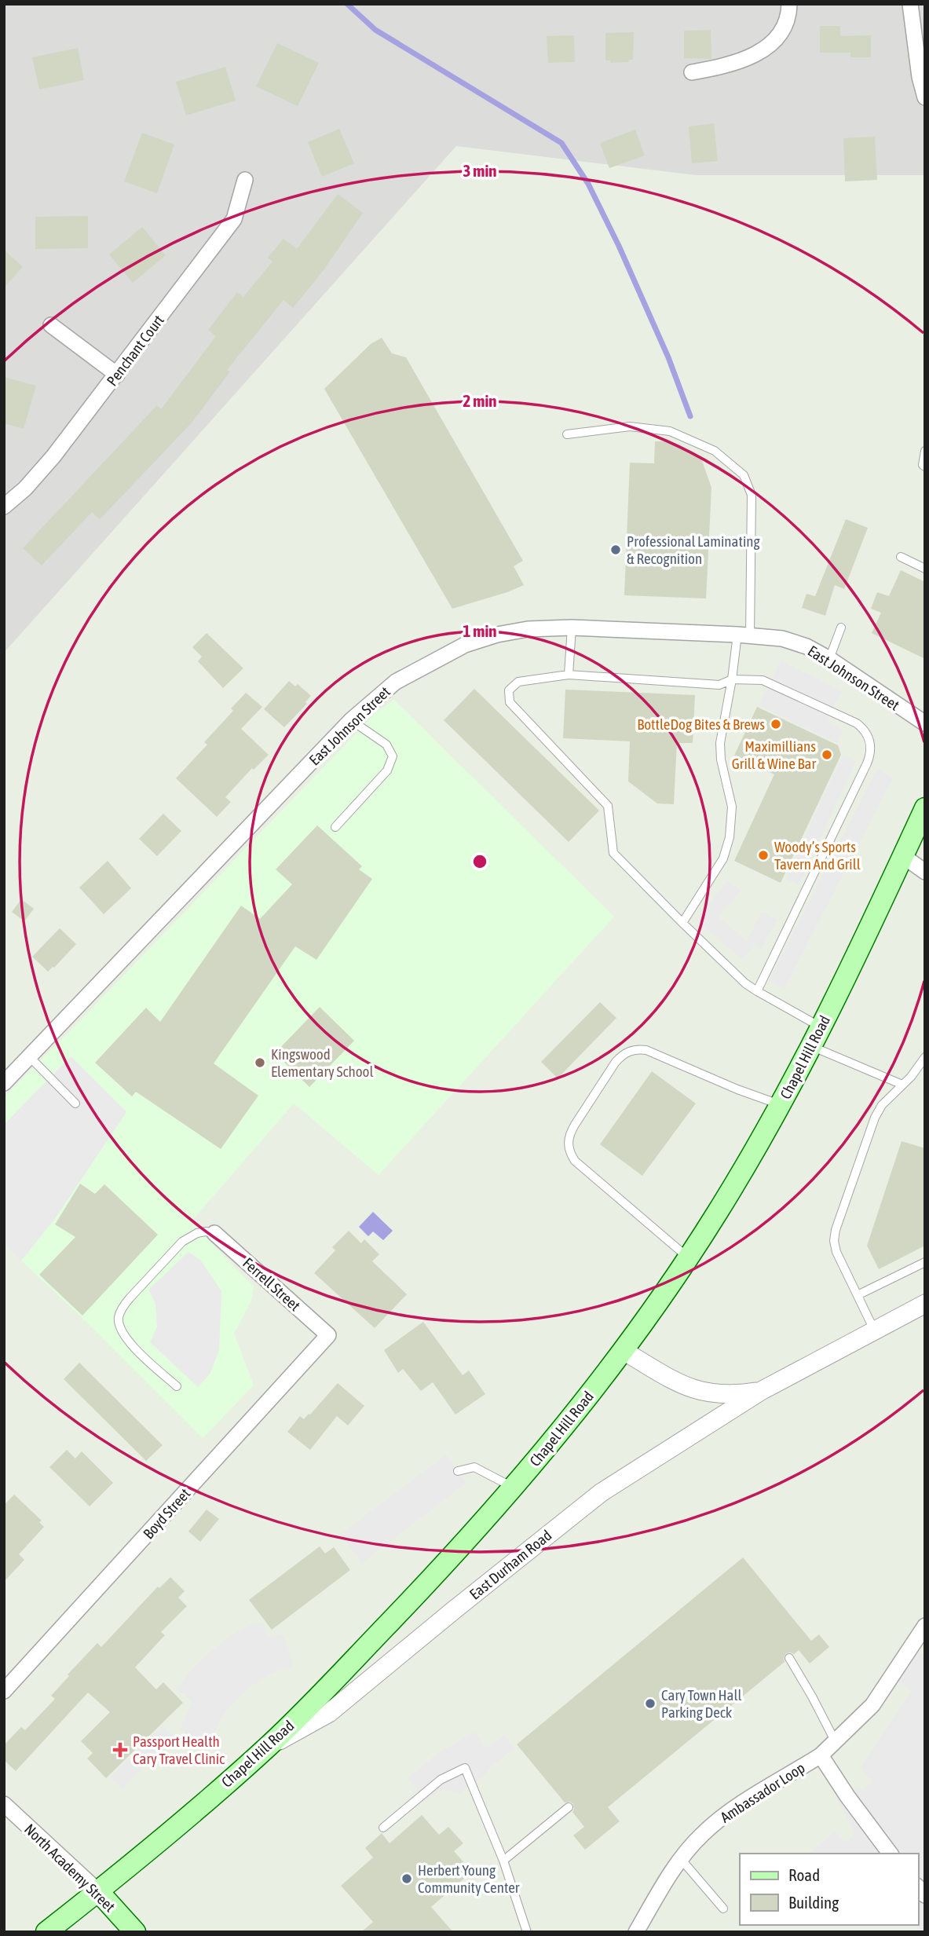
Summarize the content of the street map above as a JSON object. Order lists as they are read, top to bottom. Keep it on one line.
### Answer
{"streets":{"main road":["Chapel Hill Road","North Academy Street"],"street":["Penchant Court","East Johnson Street","Ferrell Street","Boyd Street","East Durham Road","Ambassador Loop"]},"crossings":[["Chapel Hill Road","East Durham Road"],["Chapel Hill Road","North Academy Street"],["Ferrell Street","Boyd Street"]],"places":{"other":["Professional Laminating & Recognition","BottleDog Bites & Brews","Maximillians Grill & Wine Bar","Woody’s Sports Tavern And Grill","Kingswood Elementary School","Cary Town Hall Parking Deck","Herbert Young Community Center"],"health":["Passport Health Cary Travel Clinic"]},"legend":["Road","Building"],"rings":["3 min","2 min","1 min"]}
